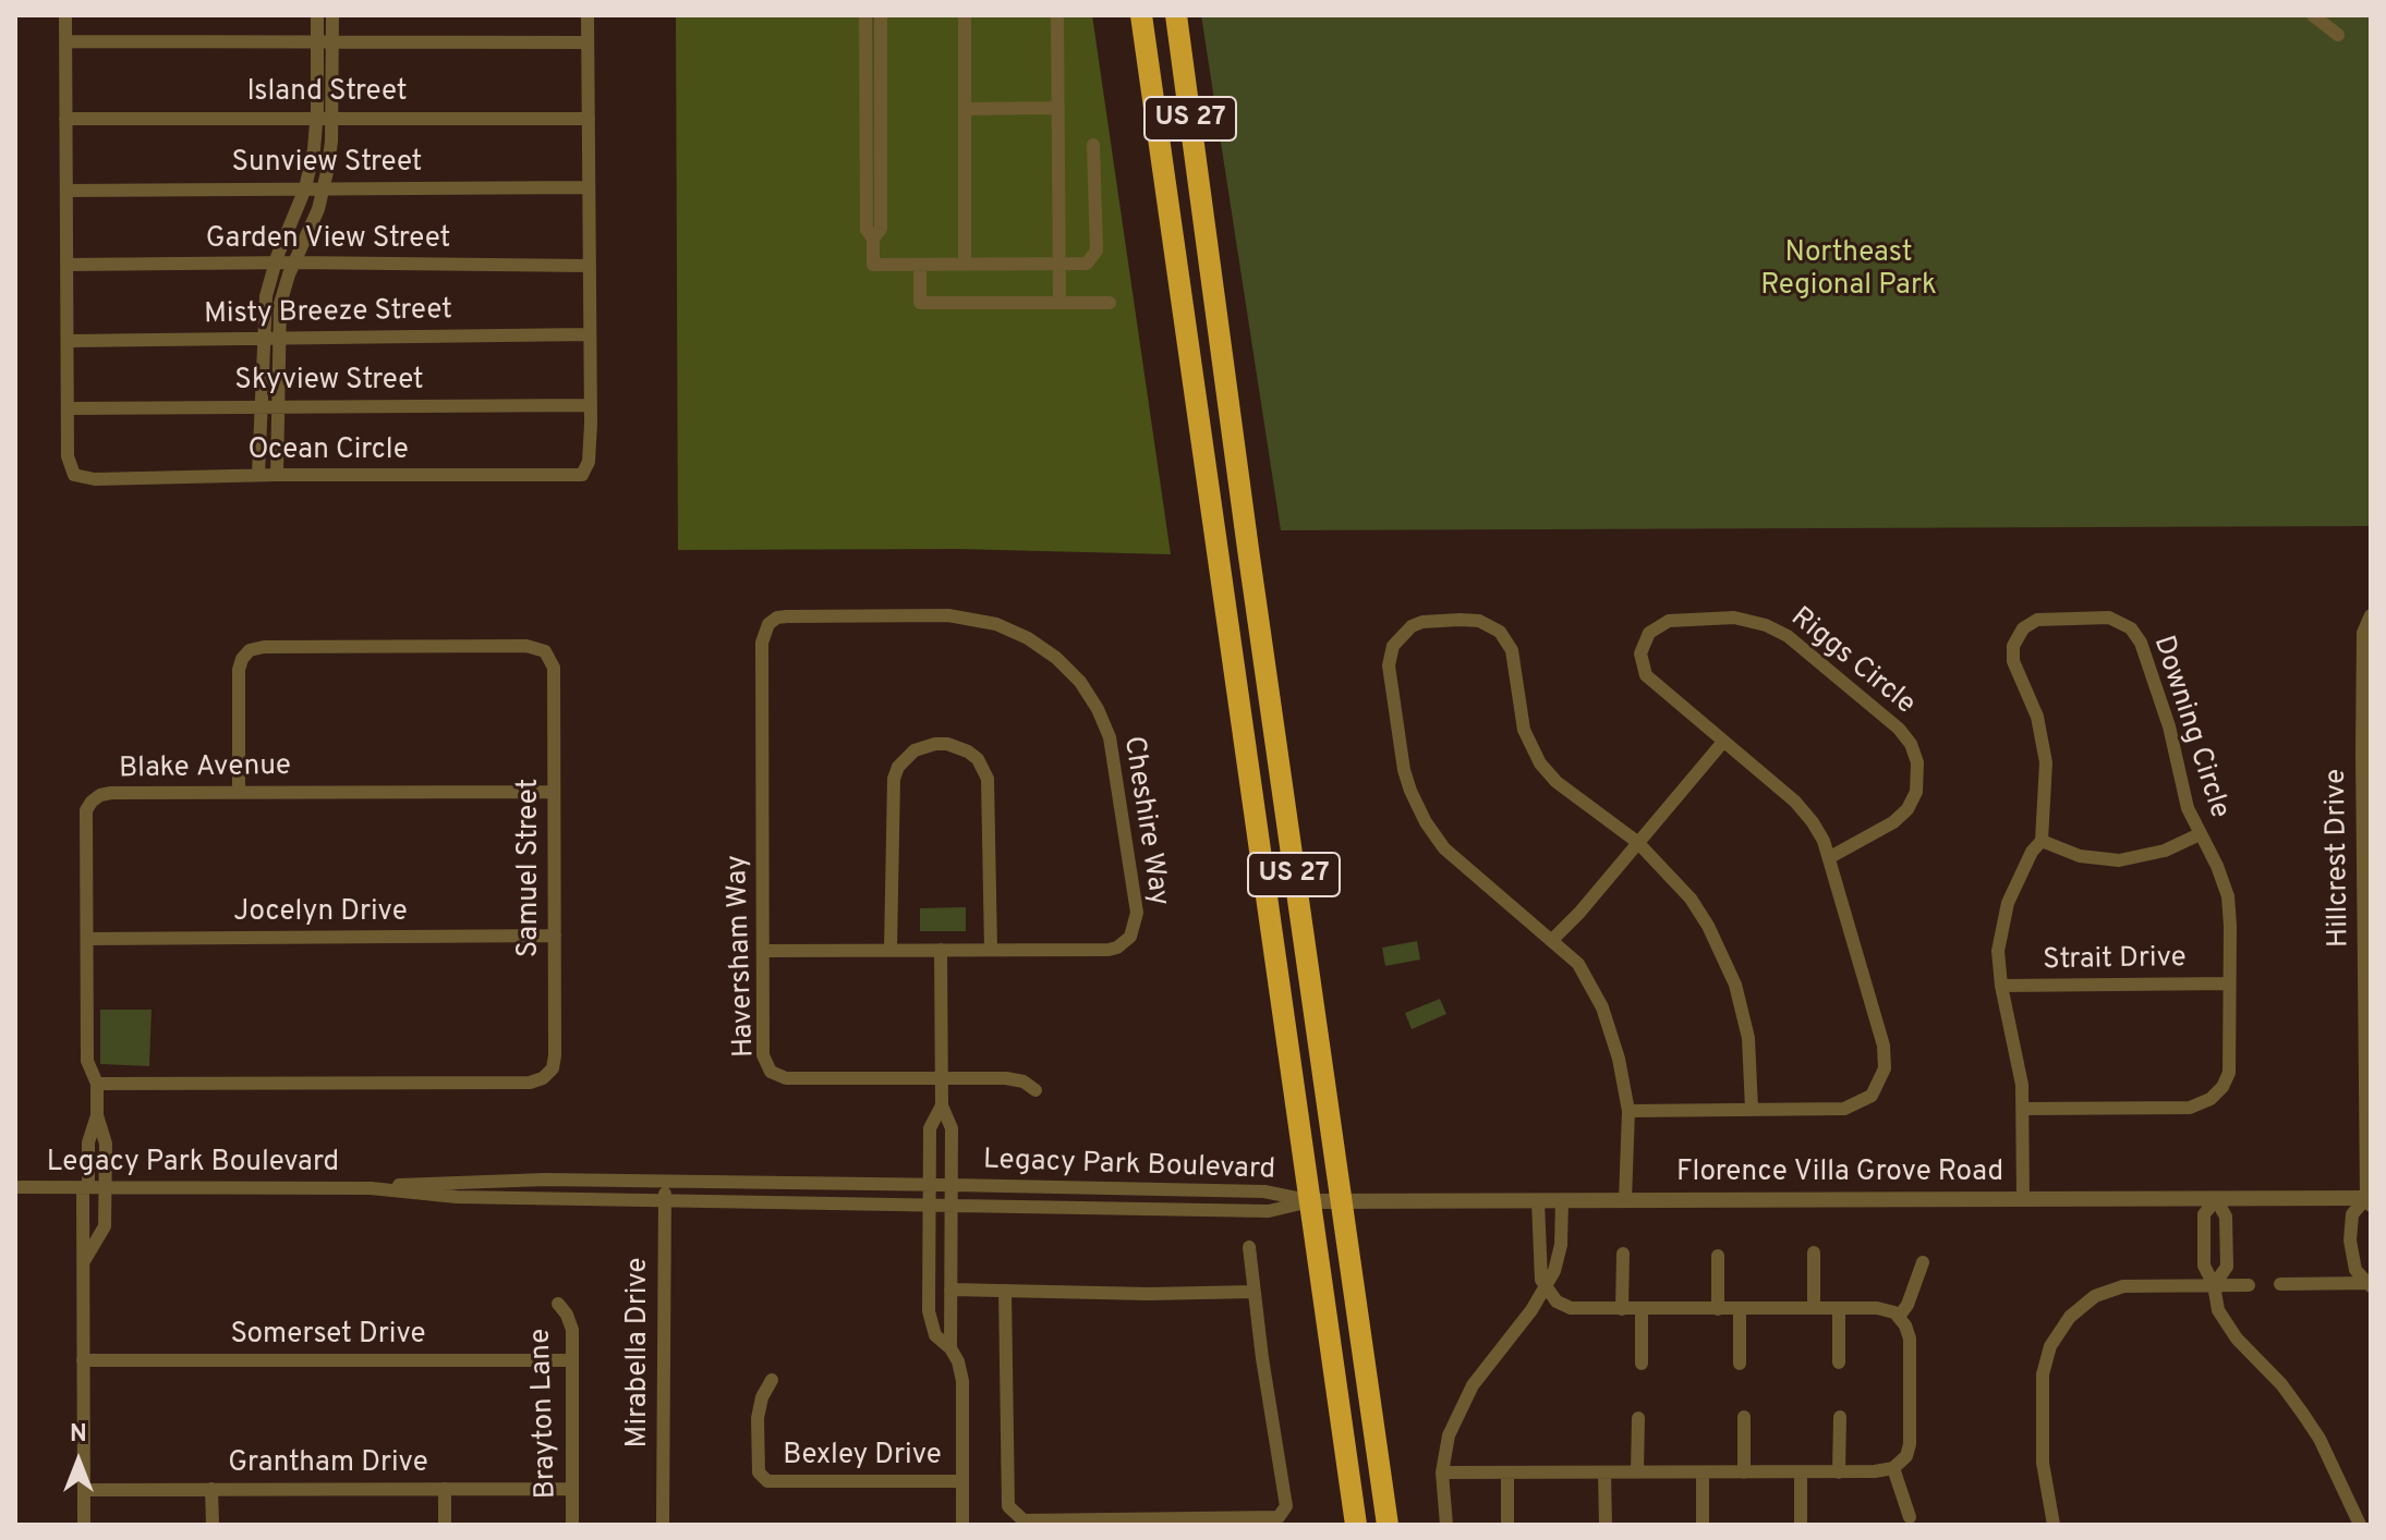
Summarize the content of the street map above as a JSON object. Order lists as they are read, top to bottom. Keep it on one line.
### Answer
{"streets":{"highway":["US 27"],"street":["Island Street","Sunview Street","Garden View Street","Misty Breeze Street","Skyview Street","Ocean Circle","Riggs Circle","Downing Circle","Blake Avenue","Cheshire Way","Hillcrest Drive","Samuel Street","Jocelyn Drive","Haversham Way","Strait Drive","Legacy Park Boulevard","Florence Villa Grove Road","Somerset Drive","Mirabella Drive","Brayton Lane","Bexley Drive","Grantham Drive"]},"crossings":[["Island Street","Ocean Circle"],["US 27","Legacy Park Boulevard"],["US 27","Florence Villa Grove Road"],["Sunview Street","Ocean Circle"],["Garden View Street","Ocean Circle"],["Misty Breeze Street","Ocean Circle"],["Skyview Street","Ocean Circle"],["Downing Circle","Strait Drive"],["Downing Circle","Florence Villa Grove Road"],["Blake Avenue","Samuel Street"],["Blake Avenue","Jocelyn Drive"],["Cheshire Way","Haversham Way"],["Hillcrest Drive","Florence Villa Grove Road"],["Samuel Street","Jocelyn Drive"],["Legacy Park Boulevard","Florence Villa Grove Road"],["Legacy Park Boulevard","Mirabella Drive"],["Somerset Drive","Brayton Lane"],["Brayton Lane","Grantham Drive"]],"parks":["Northeast Regional Park"],"north":"top"}
